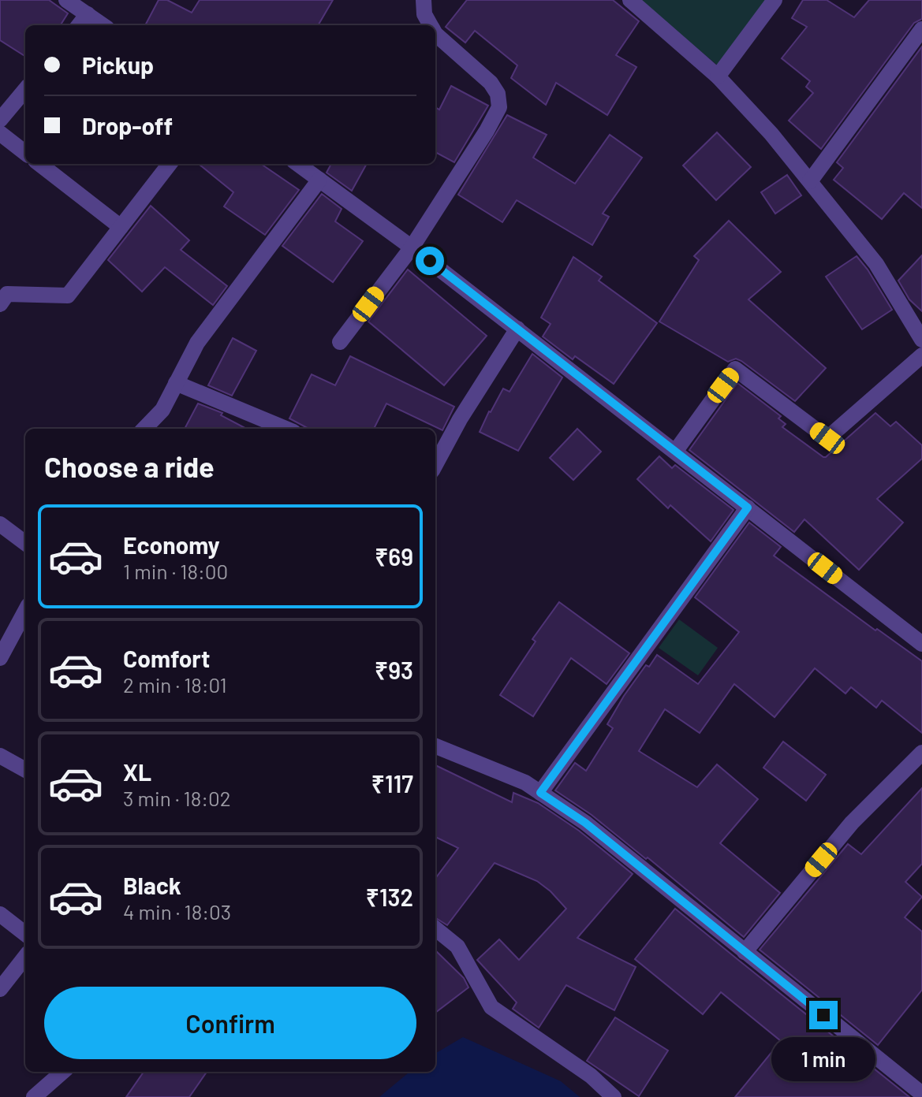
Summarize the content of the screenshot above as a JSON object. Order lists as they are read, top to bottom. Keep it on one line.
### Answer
{"page":{"banner":["Pickup","Drop-off"],"heading":"Choose a ride","list":[{"name":"Economy","note":"1 min · 18:00","value":"₹69"},{"name":"Comfort","note":"2 min · 18:01","value":"₹93"},{"name":"XL","note":"3 min · 18:02","value":"₹117"},{"name":"Black","note":"4 min · 18:03","value":"₹132"}],"buttons":"Confirm","bubble":"1 min"}}
